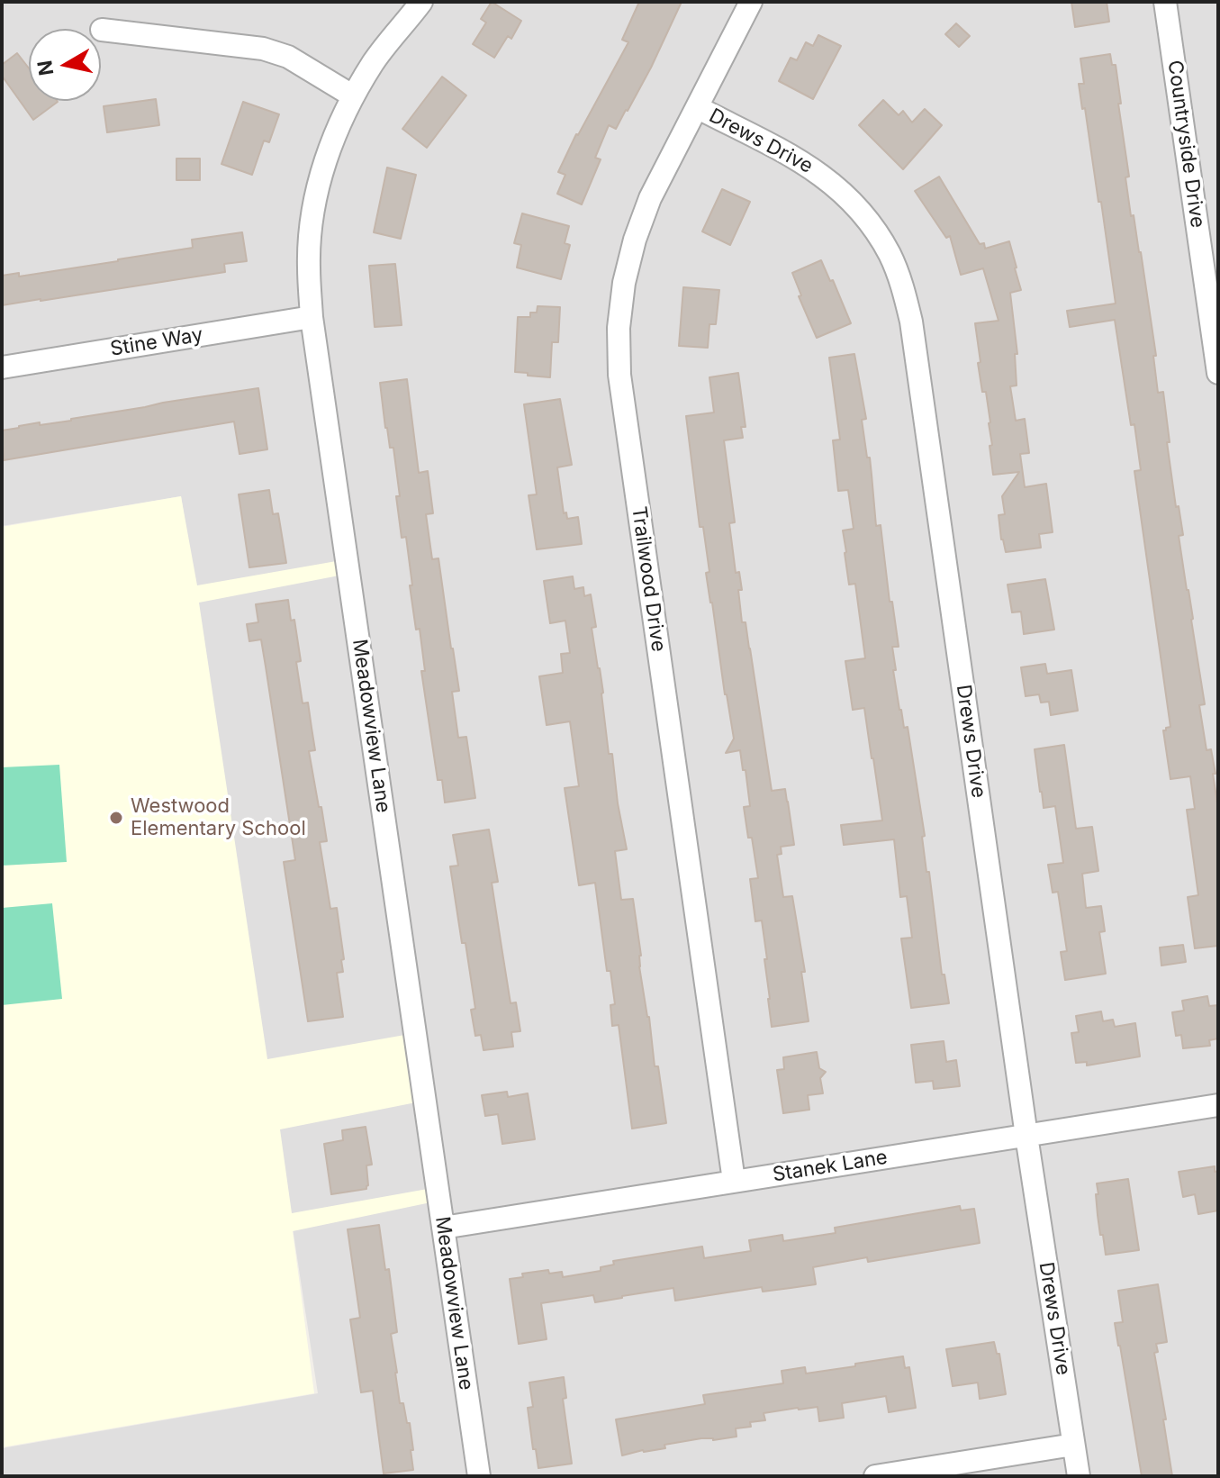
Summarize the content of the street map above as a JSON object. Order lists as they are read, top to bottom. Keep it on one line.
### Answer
{"streets":{"street":["Drews Drive","Countryside Drive","Stine Way","Trailwood Drive","Meadowview Lane","Stanek Lane"]},"crossings":[["Drews Drive","Trailwood Drive"],["Drews Drive","Stanek Lane"],["Stine Way","Meadowview Lane"],["Trailwood Drive","Stanek Lane"],["Meadowview Lane","Stanek Lane"]],"places":["Westwood Elementary School"],"north":"left"}
